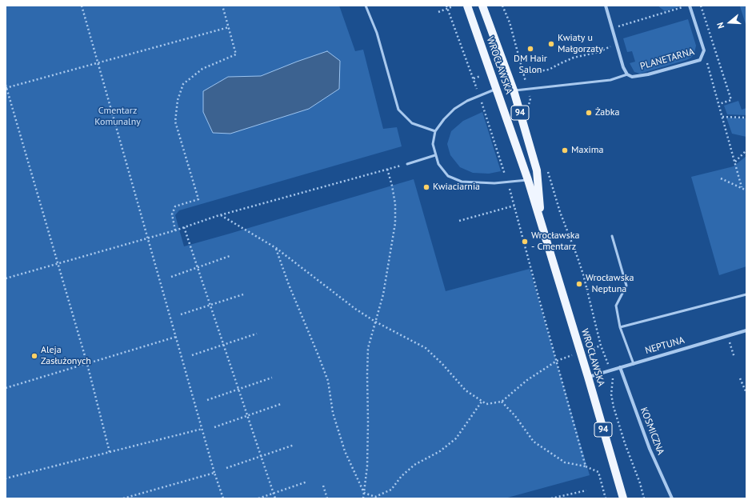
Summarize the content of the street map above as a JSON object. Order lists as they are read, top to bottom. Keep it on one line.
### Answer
{"streets":{"main road":["WROCŁAWSKA","94"],"street":["PLANETARNA","NEPTUNA","KOSMICZNA"]},"crossings":[["WROCŁAWSKA","NEPTUNA"],["NEPTUNA","KOSMICZNA"]],"parks":["Cmentarz Komunalny"],"places":["Kwiaty u Małgorzaty","DM Hair Salon","Żabka","Maxima","Kwiaciarnia","Wrocławska - Cmentarz","Wrocławska - Neptuna","Aleja Zasłużonych"],"north":"left"}
